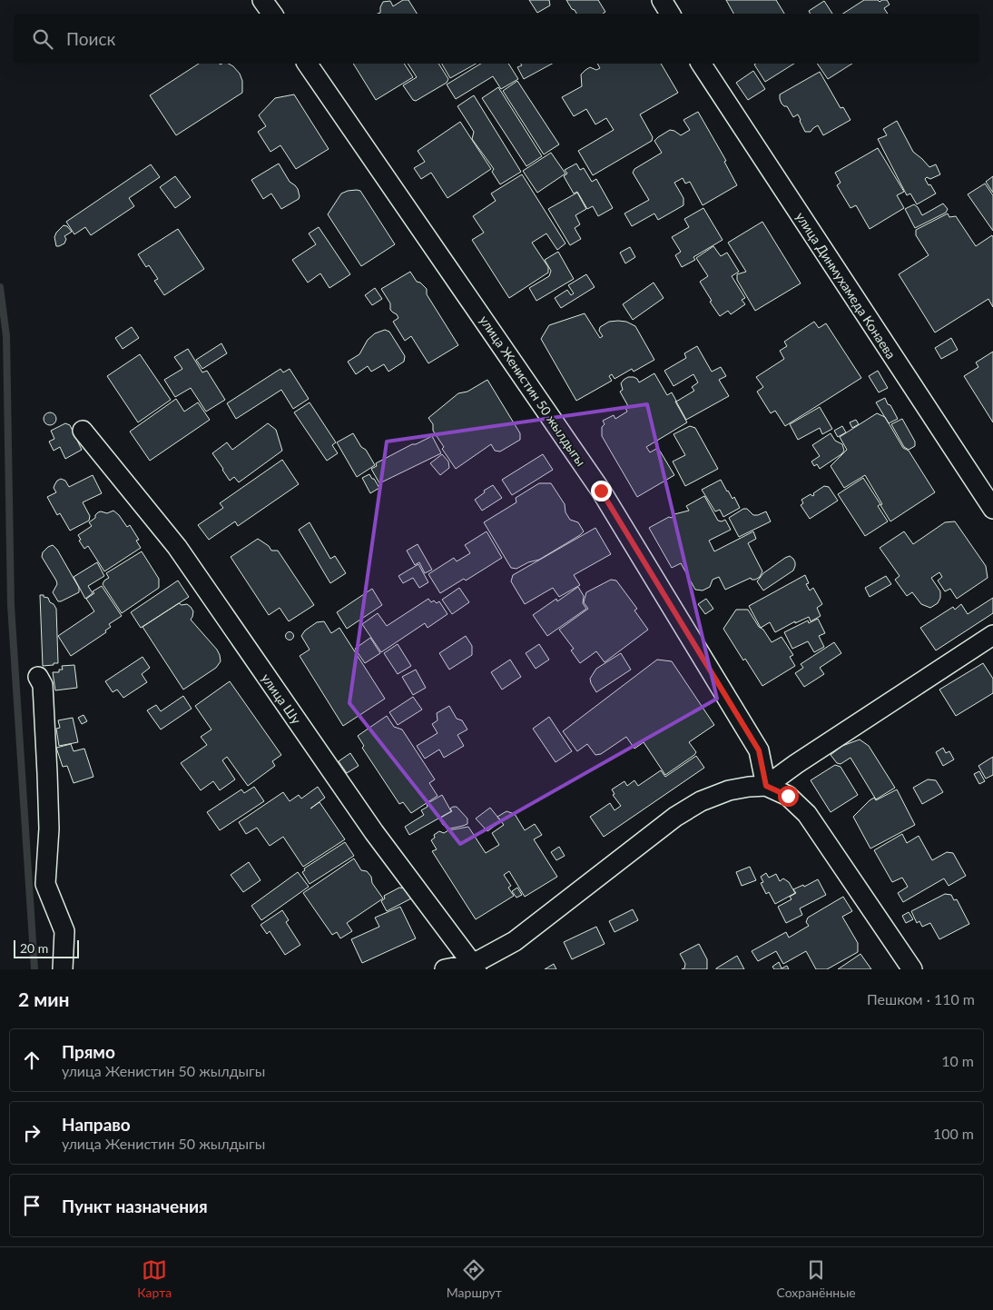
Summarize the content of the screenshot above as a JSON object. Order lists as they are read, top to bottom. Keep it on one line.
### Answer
{"streets":{"street":["улица Динмухамеда Конаева","улица Женистин 50 жылдыгы","улица Шу"]},"scale_bar":"20 m","page":{"search":"Поиск","scale":"20 m","heading":["2 мин","Пешком · 110 m"],"list":[["Прямо","улица Женистин 50 жылдыгы","10 m"],["Направо","улица Женистин 50 жылдыгы","100 m"],"Пункт назначения"],"nav":["Карта","Маршрут","Сохранённые"]}}
